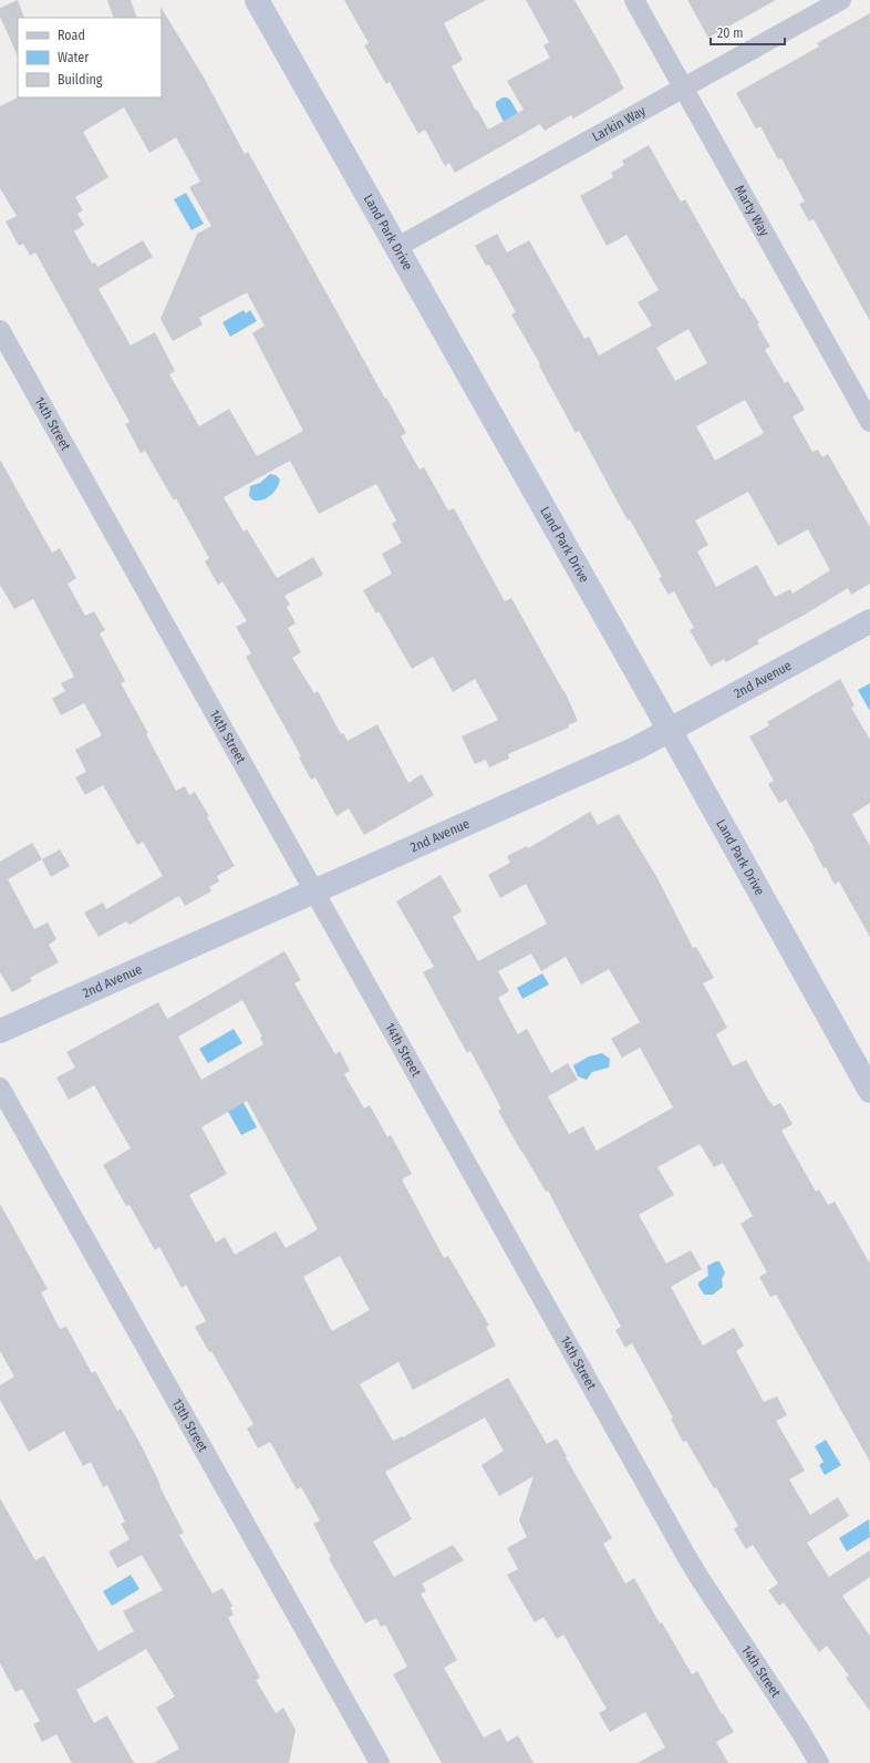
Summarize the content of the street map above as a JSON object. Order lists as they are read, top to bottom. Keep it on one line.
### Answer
{"streets":{"main road":["Land Park Drive","2nd Avenue"],"street":["Larkin Way","Marty Way","14th Street","13th Street"]},"crossings":[["Larkin Way","Marty Way"],["Larkin Way","Land Park Drive"],["Land Park Drive","2nd Avenue"],["14th Street","2nd Avenue"]],"legend":["Road","Water","Building"],"scale_bar":"20 m"}
